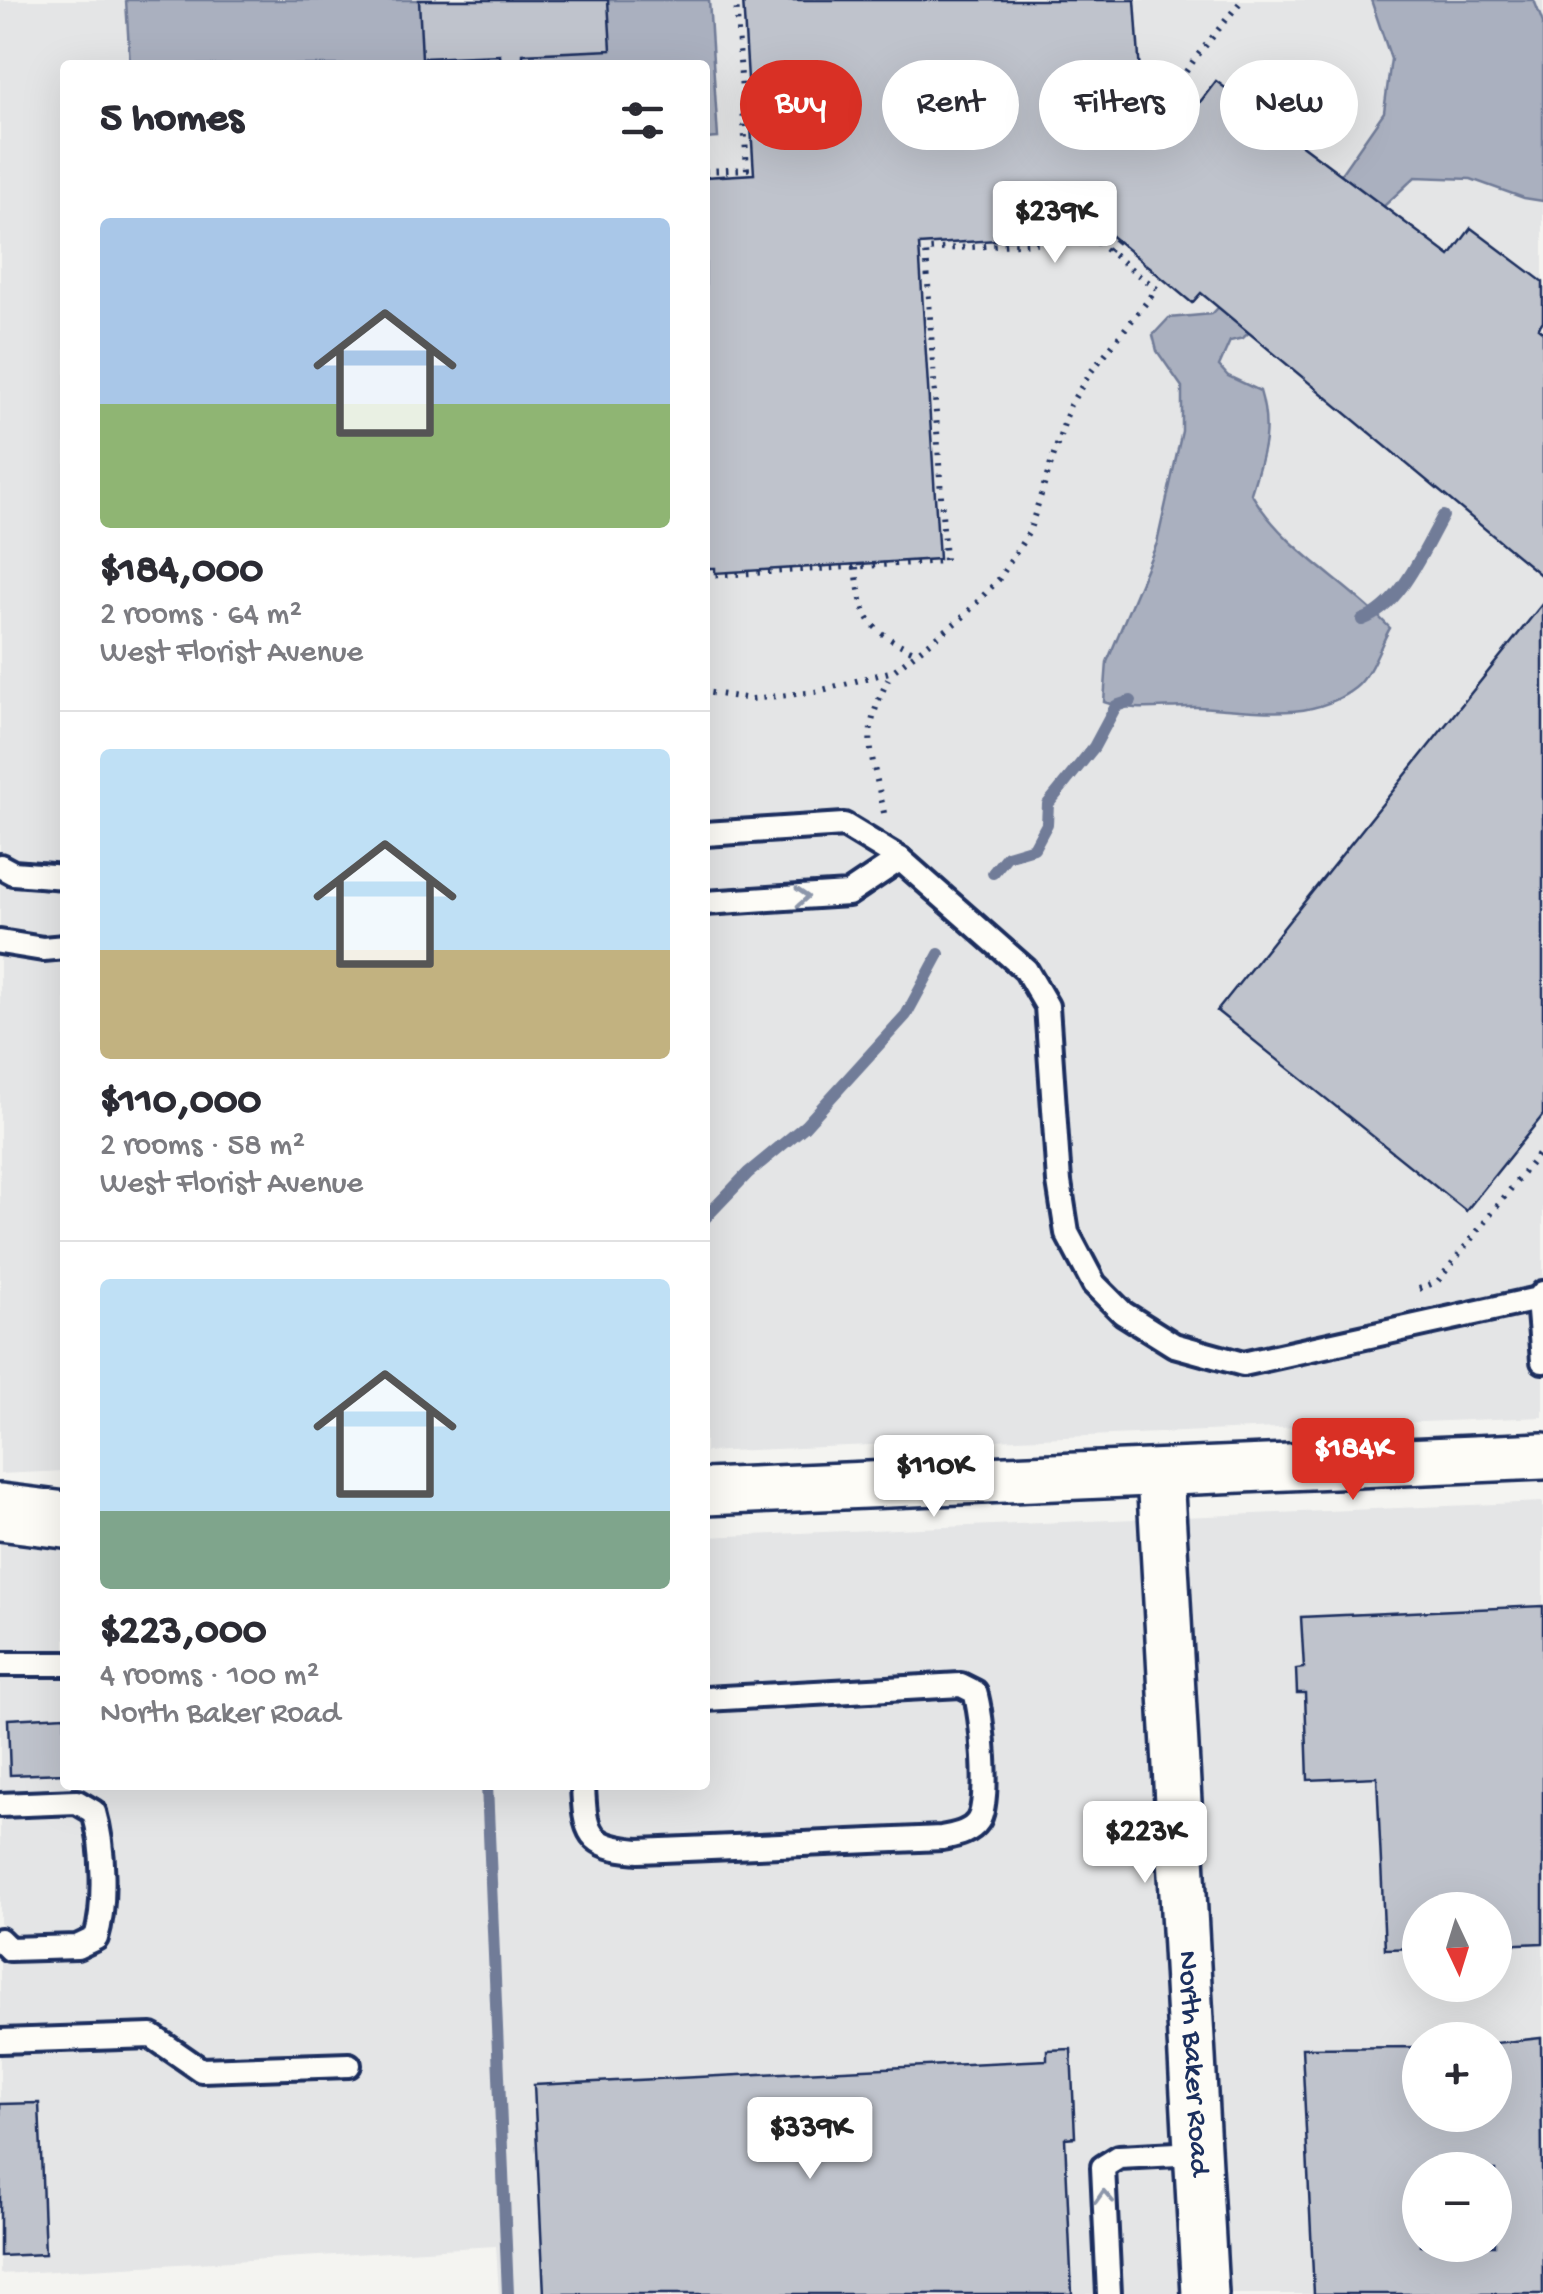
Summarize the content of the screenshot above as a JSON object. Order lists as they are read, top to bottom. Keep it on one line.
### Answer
{"streets":{"street":["North Baker Road"]},"north":"bottom","page":{"chip":["Buy","Rent","Filters","New"],"heading":"5 homes","list":[{"name":"$184,000","note":"2 rooms · 64 m² · West Florist Avenue"},{"name":"$110,000","note":"2 rooms · 58 m² · West Florist Avenue"},{"name":"$223,000","note":"4 rooms · 100 m² · North Baker Road"}],"price":["$239K","$184K","$110K","$223K","$339K"],"map_buttons":["+","−"]}}
